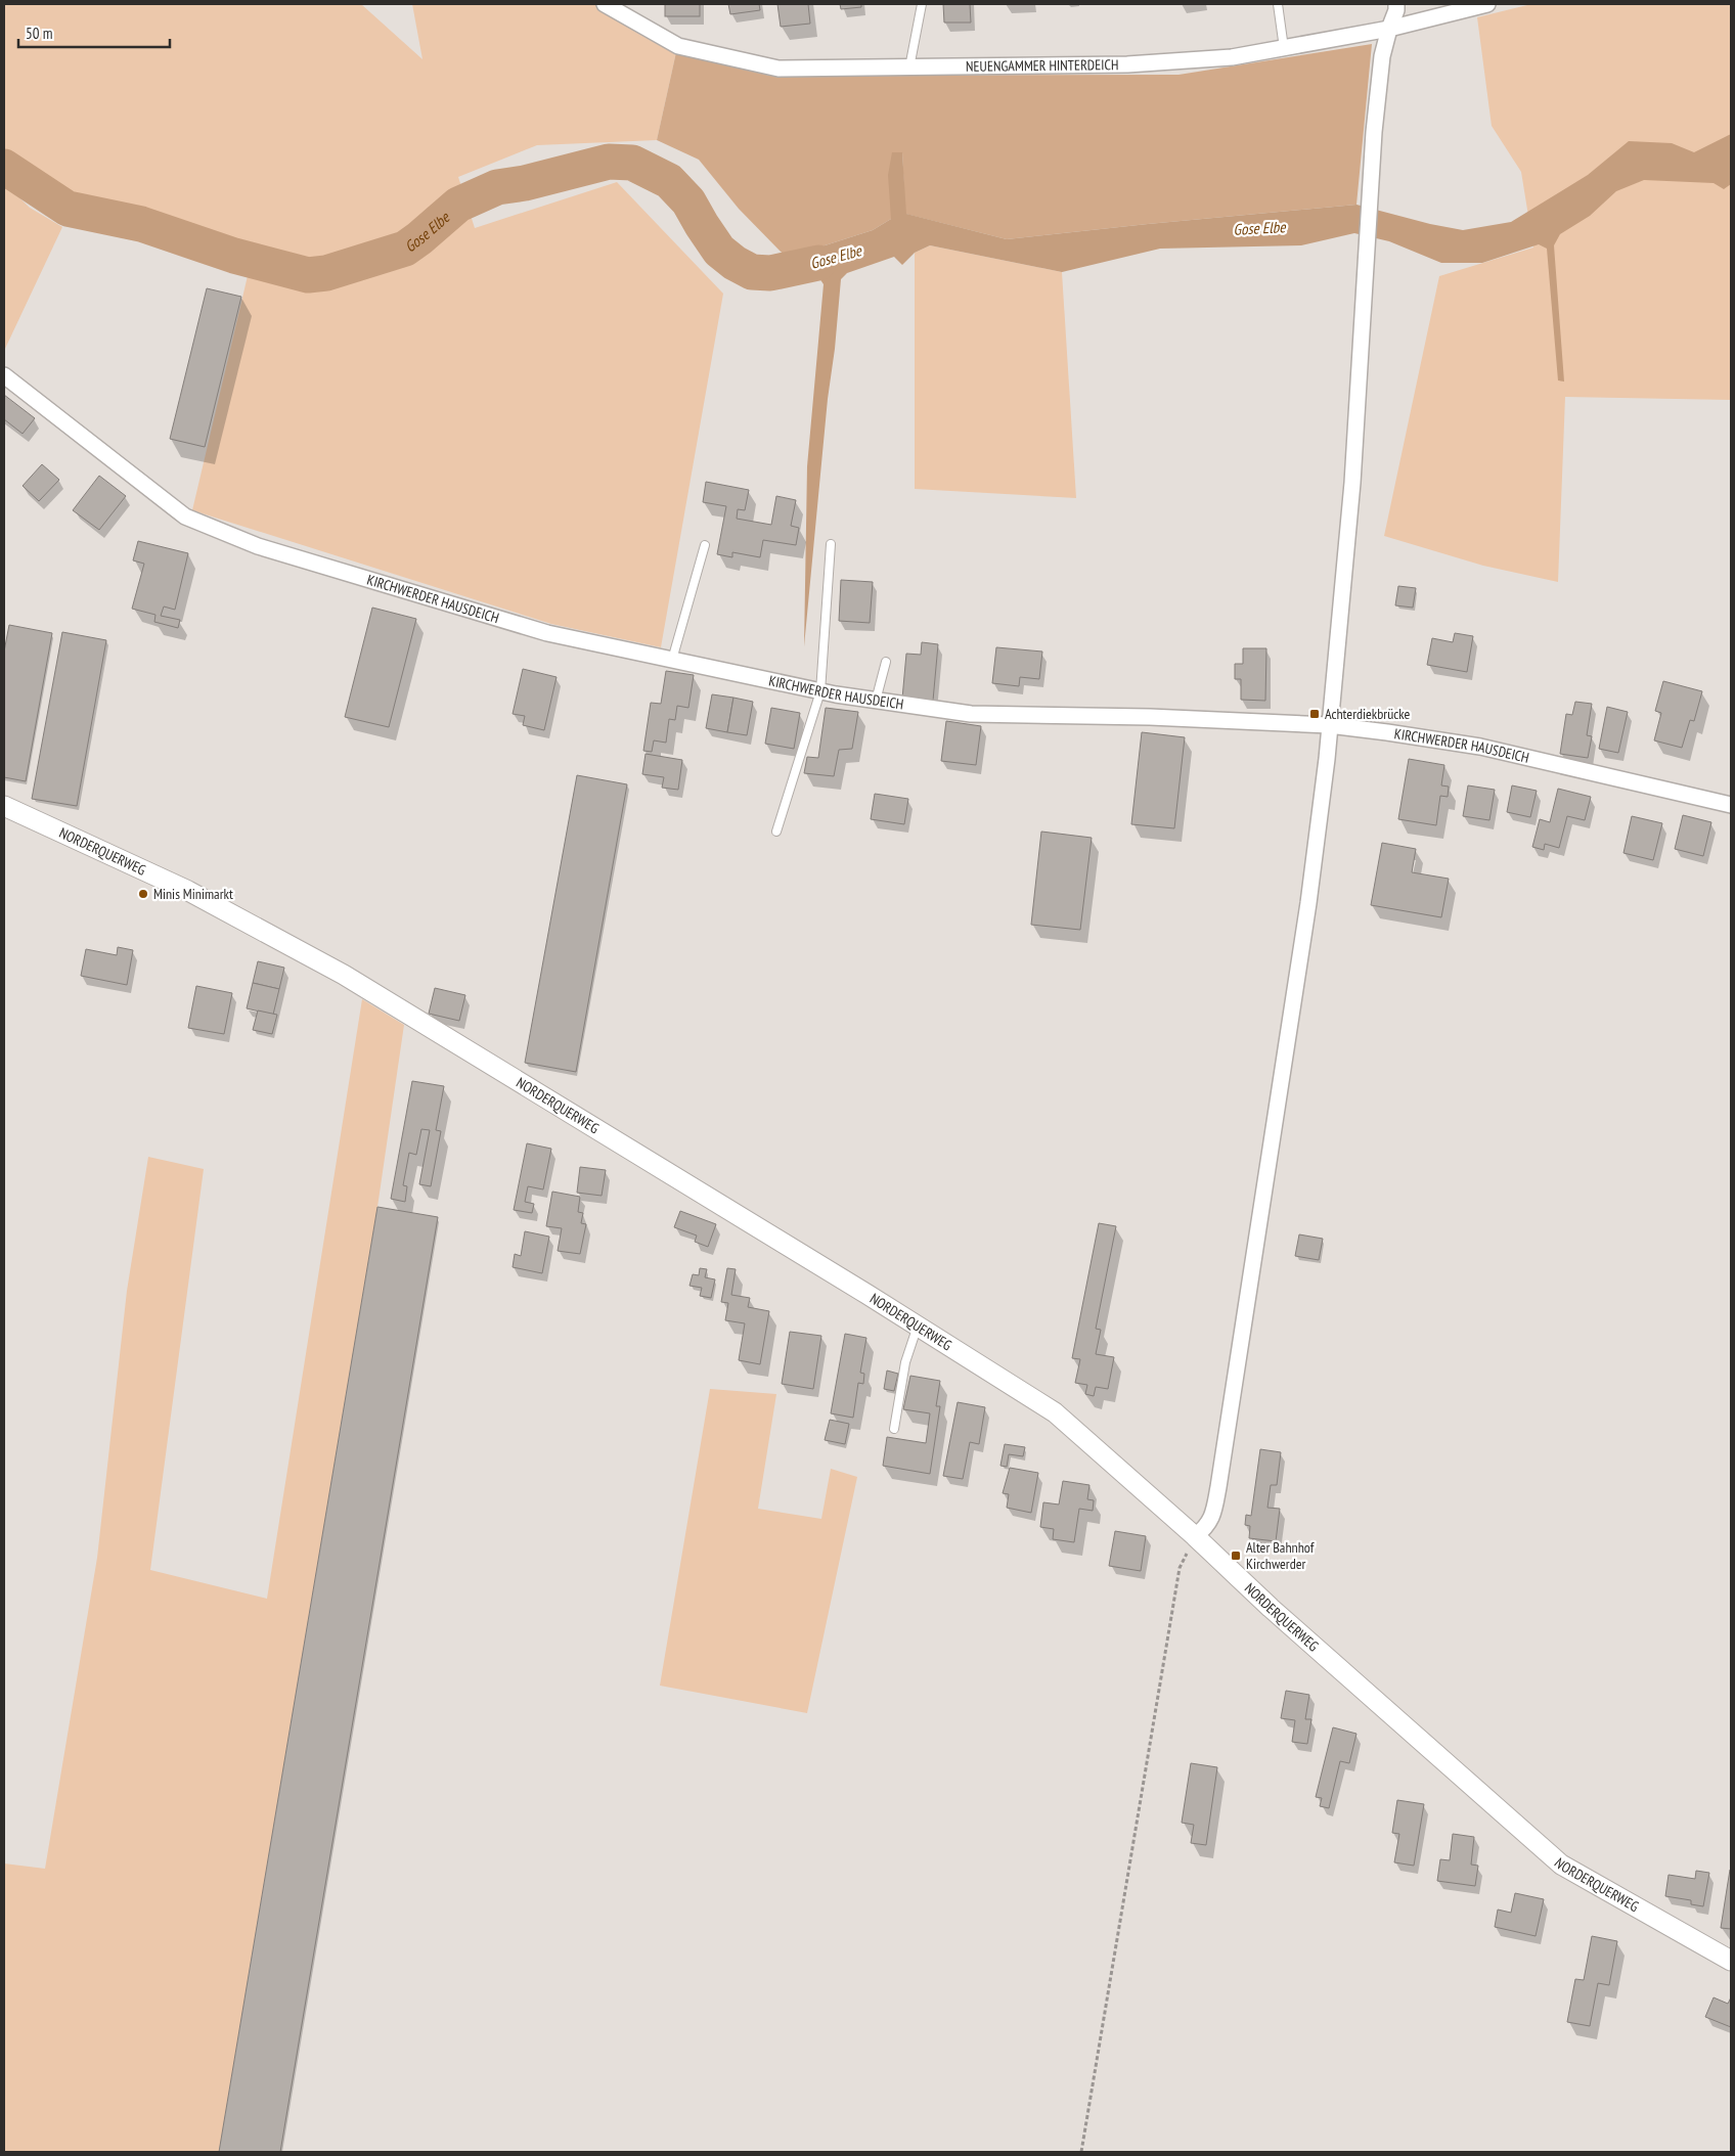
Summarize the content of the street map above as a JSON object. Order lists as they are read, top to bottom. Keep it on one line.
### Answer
{"streets":{"street":["NEUENGAMMER HINTERDEICH","KIRCHWERDER HAUSDEICH","NORDERQUERWEG"]},"water":["Gose Elbe"],"places":{"transit":["Achterdiekbrücke","Alter Bahnhof Kirchwerder"],"other":["Minis Minimarkt"]},"scale_bar":"50 m"}
